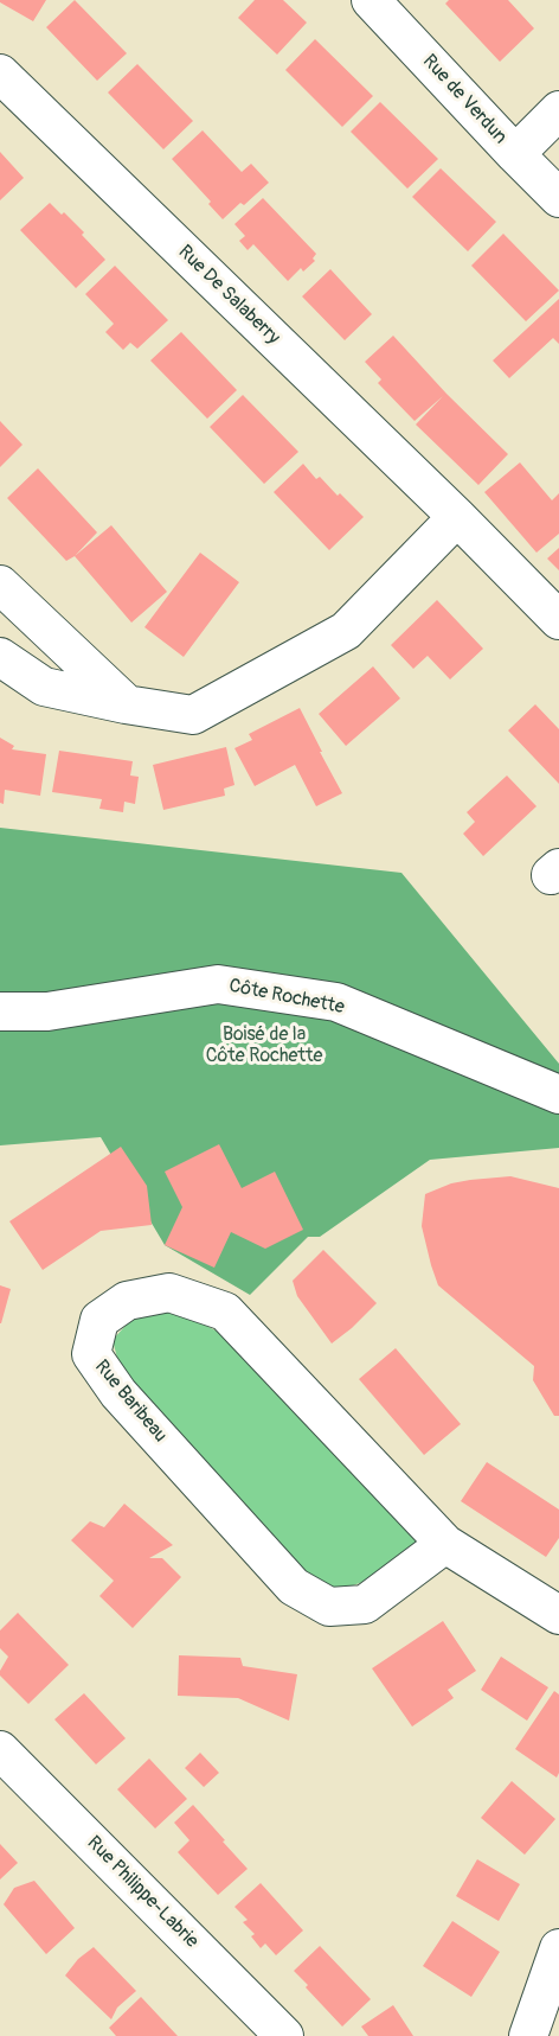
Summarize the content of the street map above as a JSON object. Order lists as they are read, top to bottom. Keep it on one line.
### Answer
{"streets":{"street":["Rue de Verdun","Rue De Salaberry","Côte Rochette","Rue Baribeau","Rue Philippe-Labrie"]},"parks":["Boisé de la Côte Rochette"]}
